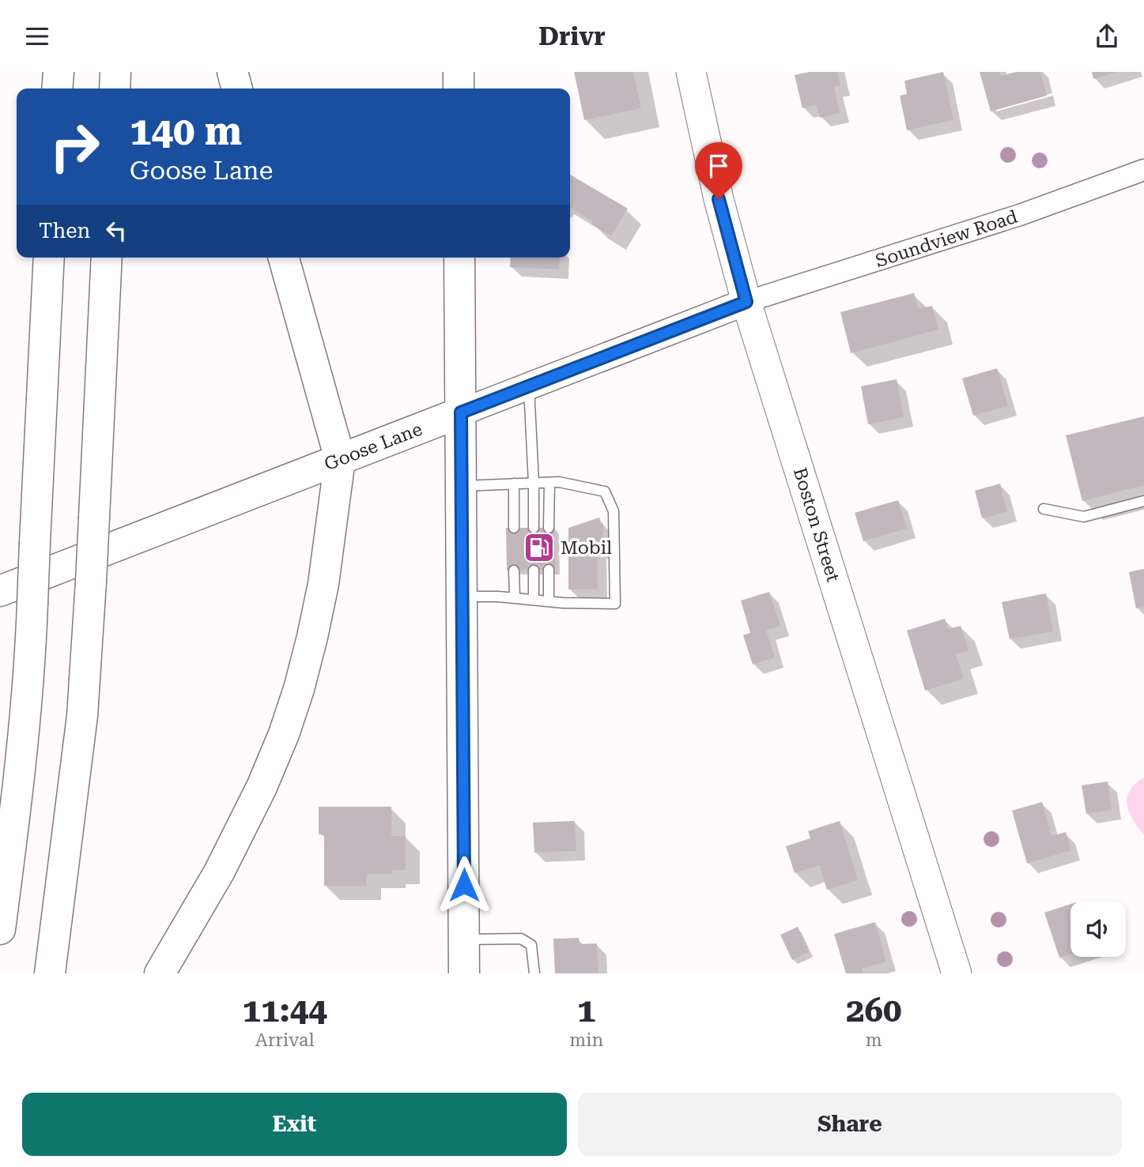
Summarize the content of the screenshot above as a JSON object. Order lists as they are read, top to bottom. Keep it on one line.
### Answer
{"streets":{"main road":["Goose Lane","Boston Street"],"street":["Soundview Road"]},"crossings":[["Soundview Road","Goose Lane"],["Soundview Road","Boston Street"],["Goose Lane","Boston Street"]],"places":{"fuel station":["Mobil"]},"page":{"header":"Drivr","turn":["140 m","Goose Lane"],"then":"Then","eta":["11:44","Arrival","1","min","260","m"],"buttons":["Exit","Share"]}}
